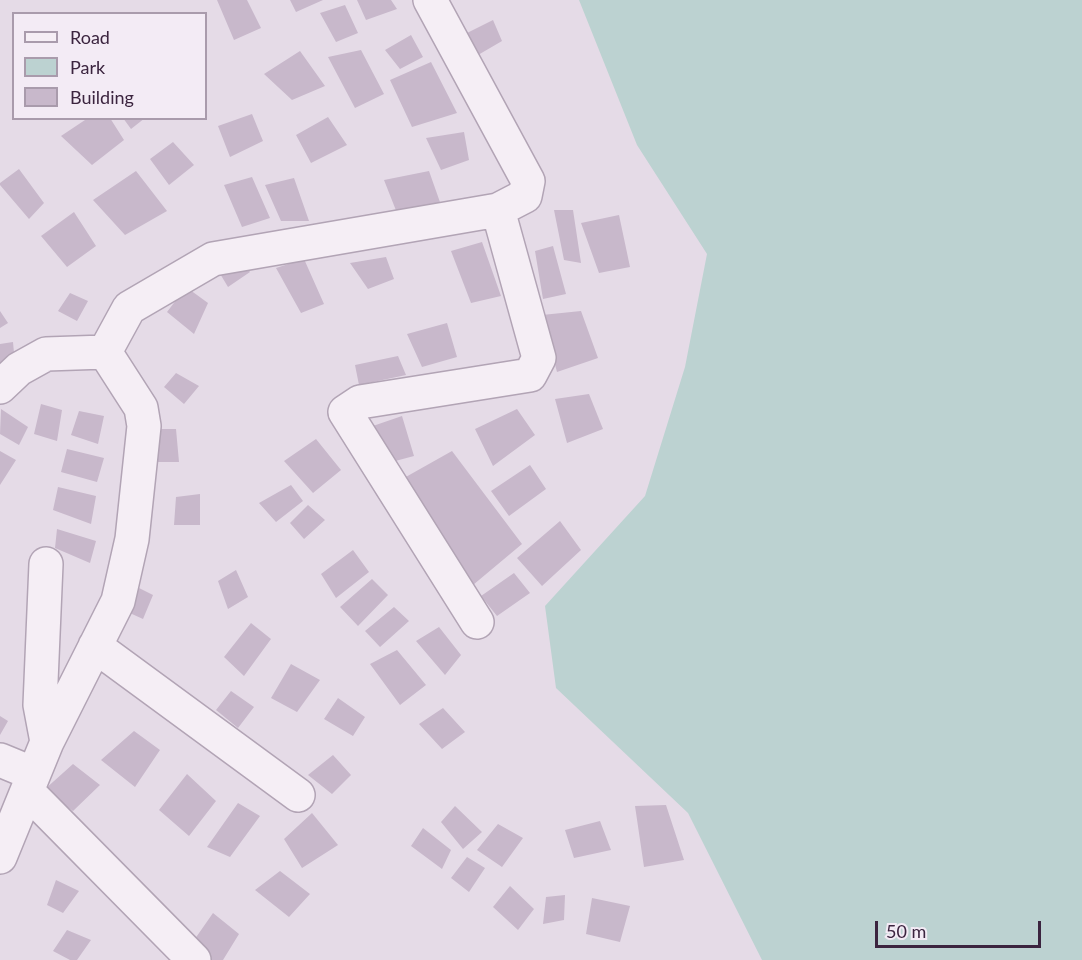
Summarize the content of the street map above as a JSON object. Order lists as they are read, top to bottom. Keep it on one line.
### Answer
{"legend":["Road","Park","Building"],"scale_bar":"50 m"}
